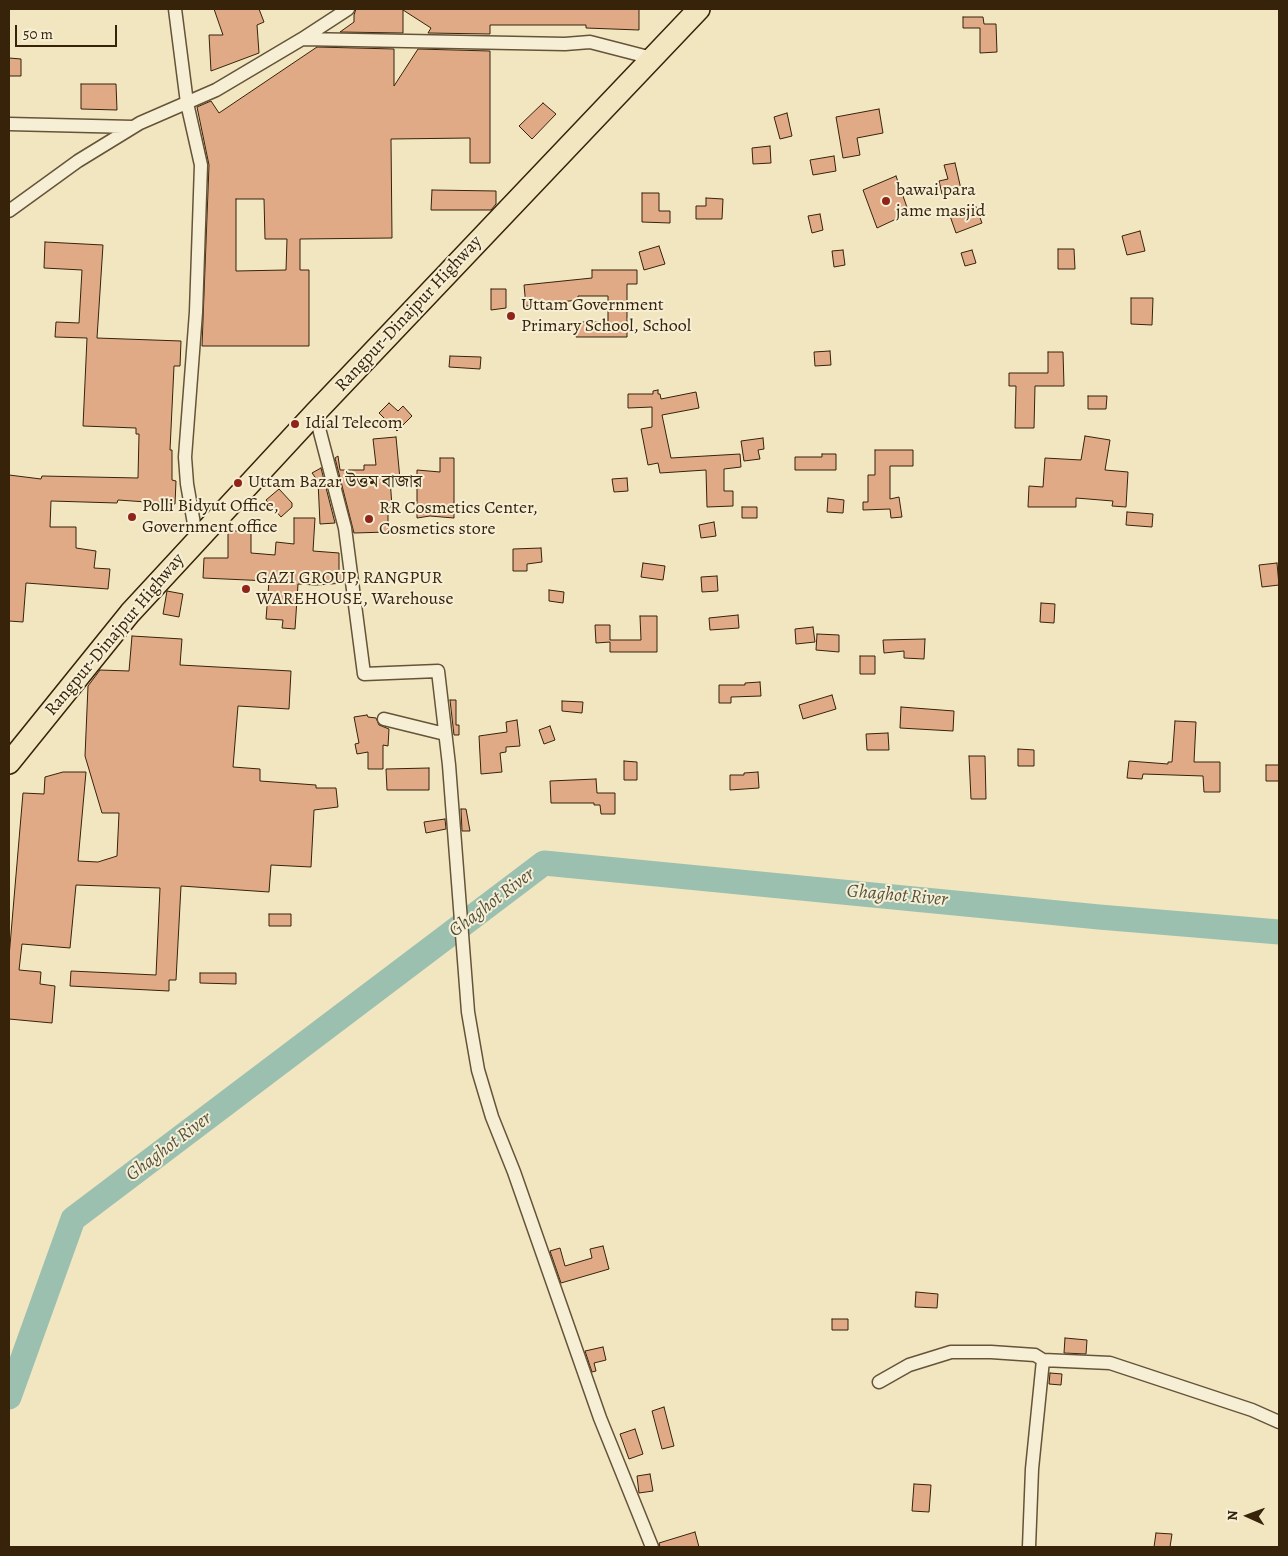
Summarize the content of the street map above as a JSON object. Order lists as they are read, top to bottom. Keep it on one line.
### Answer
{"streets":{"highway":["Rangpur-Dinajpur Highway"]},"water":["Ghaghot River"],"places":["bawai para jame masjid","Uttam Government Primary School, School","Idial Telecom","Uttam Bazar উত্তম বাজার","Polli Bidyut Office, Government office","RR Cosmetics Center, Cosmetics store","GAZI GROUP, RANGPUR WAREHOUSE, Warehouse"],"scale_bar":"50 m","north":"left"}
